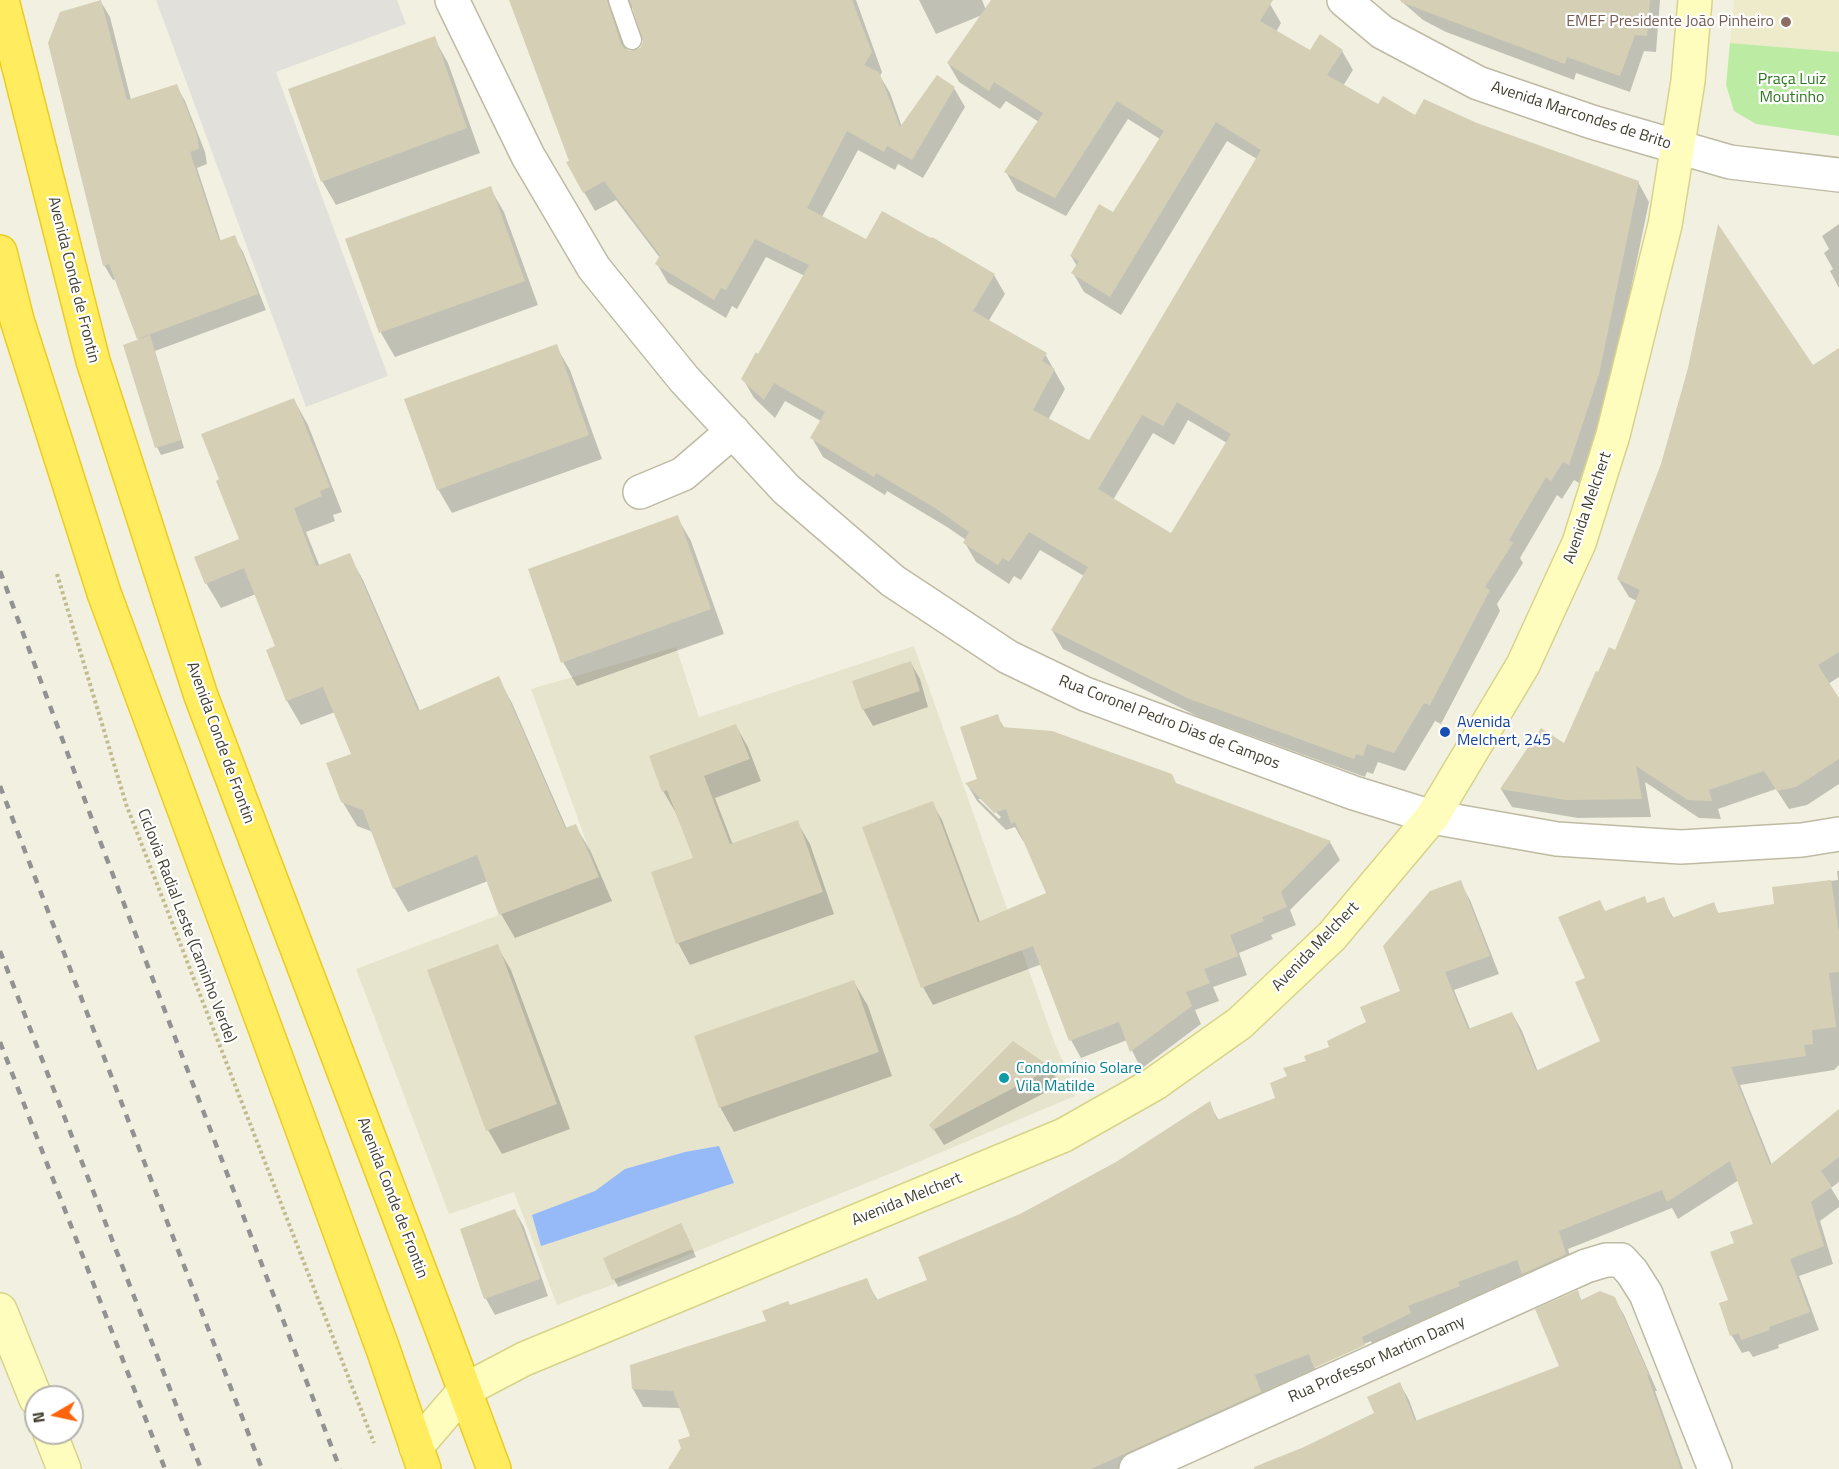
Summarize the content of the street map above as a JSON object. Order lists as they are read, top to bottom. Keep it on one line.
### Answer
{"streets":{"highway":["Avenida Conde de Frontin"],"street":["Avenida Marcondes de Brito","Avenida Melchert","Rua Coronel Pedro Dias de Campos","Rua Professor Martim Damy"],"path":["Ciclovia Radial Leste (Caminho Verde)"]},"crossings":[["Avenida Marcondes de Brito","Avenida Melchert"],["Avenida Conde de Frontin","Avenida Melchert"],["Avenida Melchert","Rua Coronel Pedro Dias de Campos"]],"parks":["Praça Luiz Moutinho"],"places":["EMEF Presidente João Pinheiro","Avenida Melchert, 245","Condomínio Solare Vila Matilde"],"north":"left"}
